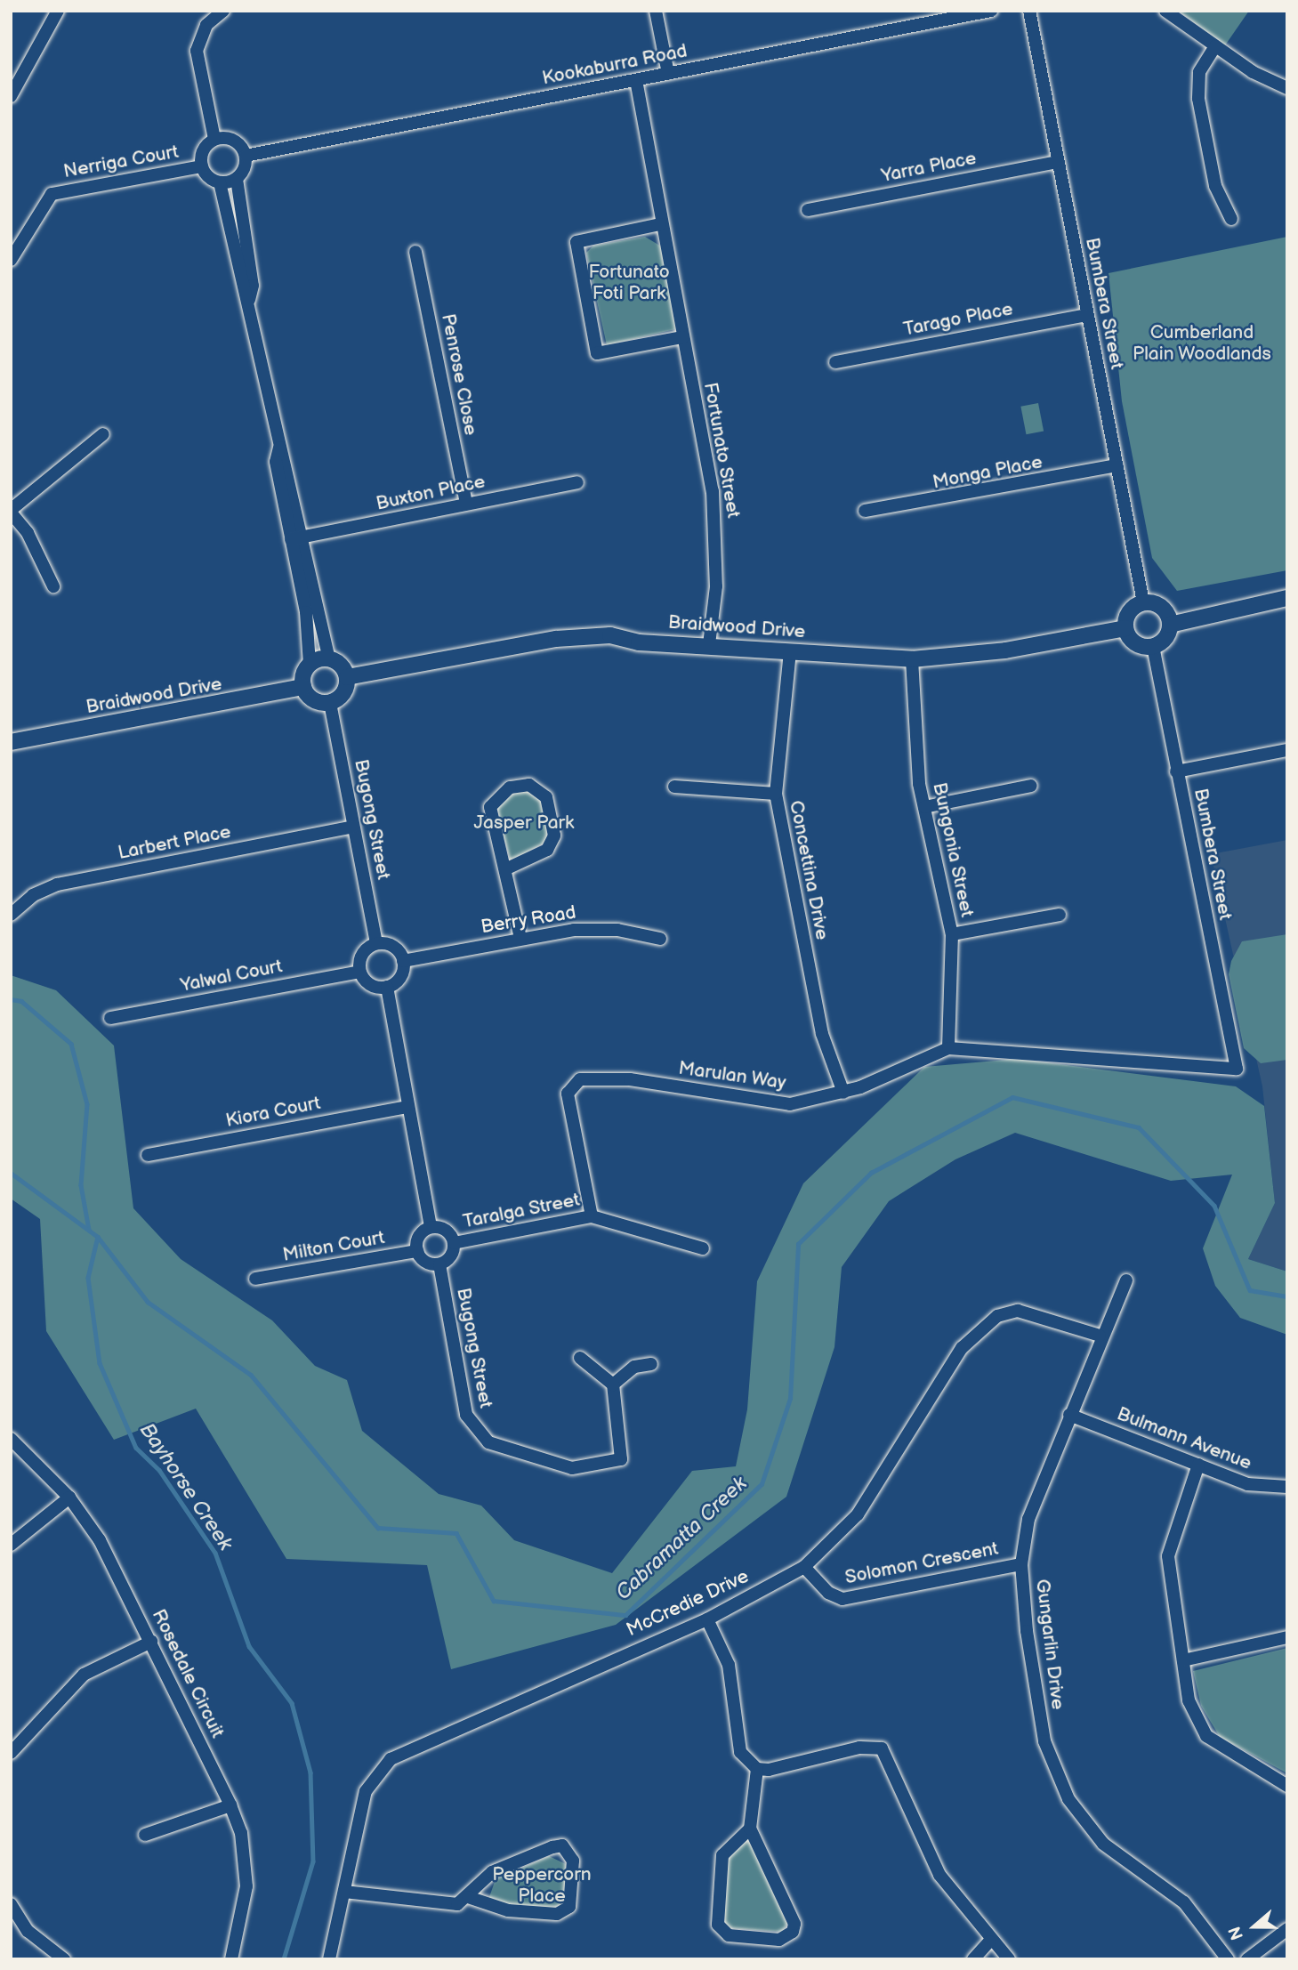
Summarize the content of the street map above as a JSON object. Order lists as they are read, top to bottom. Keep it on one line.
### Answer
{"streets":{"street":["Kookaburra Road","Nerriga Court","Yarra Place","Bumbera Street","Tarago Place","Penrose Close","Fortunato Street","Monga Place","Buxton Place","Braidwood Drive","Bugong Street","Larbert Place","Bungonia Street","Concettina Drive","Berry Road","Yalwal Court","Marulan Way","Kiora Court","Taralga Street","Milton Court","Bulmann Avenue","Solomon Crescent","McCredie Drive","Gungarlin Drive","Rosedale Circuit"]},"crossings":[["Kookaburra Road","Nerriga Court"],["Kookaburra Road","Fortunato Street"],["Yarra Place","Bumbera Street"],["Bumbera Street","Tarago Place"],["Bumbera Street","Monga Place"],["Bumbera Street","Braidwood Drive"],["Bumbera Street","Marulan Way"],["Penrose Close","Buxton Place"],["Fortunato Street","Braidwood Drive"],["Braidwood Drive","Bugong Street"],["Braidwood Drive","Bungonia Street"],["Braidwood Drive","Concettina Drive"],["Bugong Street","Larbert Place"],["Bugong Street","Berry Road"],["Bugong Street","Yalwal Court"],["Bugong Street","Taralga Street"],["Bugong Street","Milton Court"],["Bungonia Street","Marulan Way"],["Concettina Drive","Marulan Way"],["Berry Road","Yalwal Court"],["Marulan Way","Taralga Street"],["Taralga Street","Milton Court"],["Bulmann Avenue","Gungarlin Drive"],["Solomon Crescent","McCredie Drive"],["Solomon Crescent","Gungarlin Drive"],["McCredie Drive","Gungarlin Drive"]],"water":["Bayhorse Creek","Cabramatta Creek"],"parks":["Fortunato Foti Park","Cumberland Plain Woodlands","Jasper Park","Peppercorn Place"],"north":"left"}
